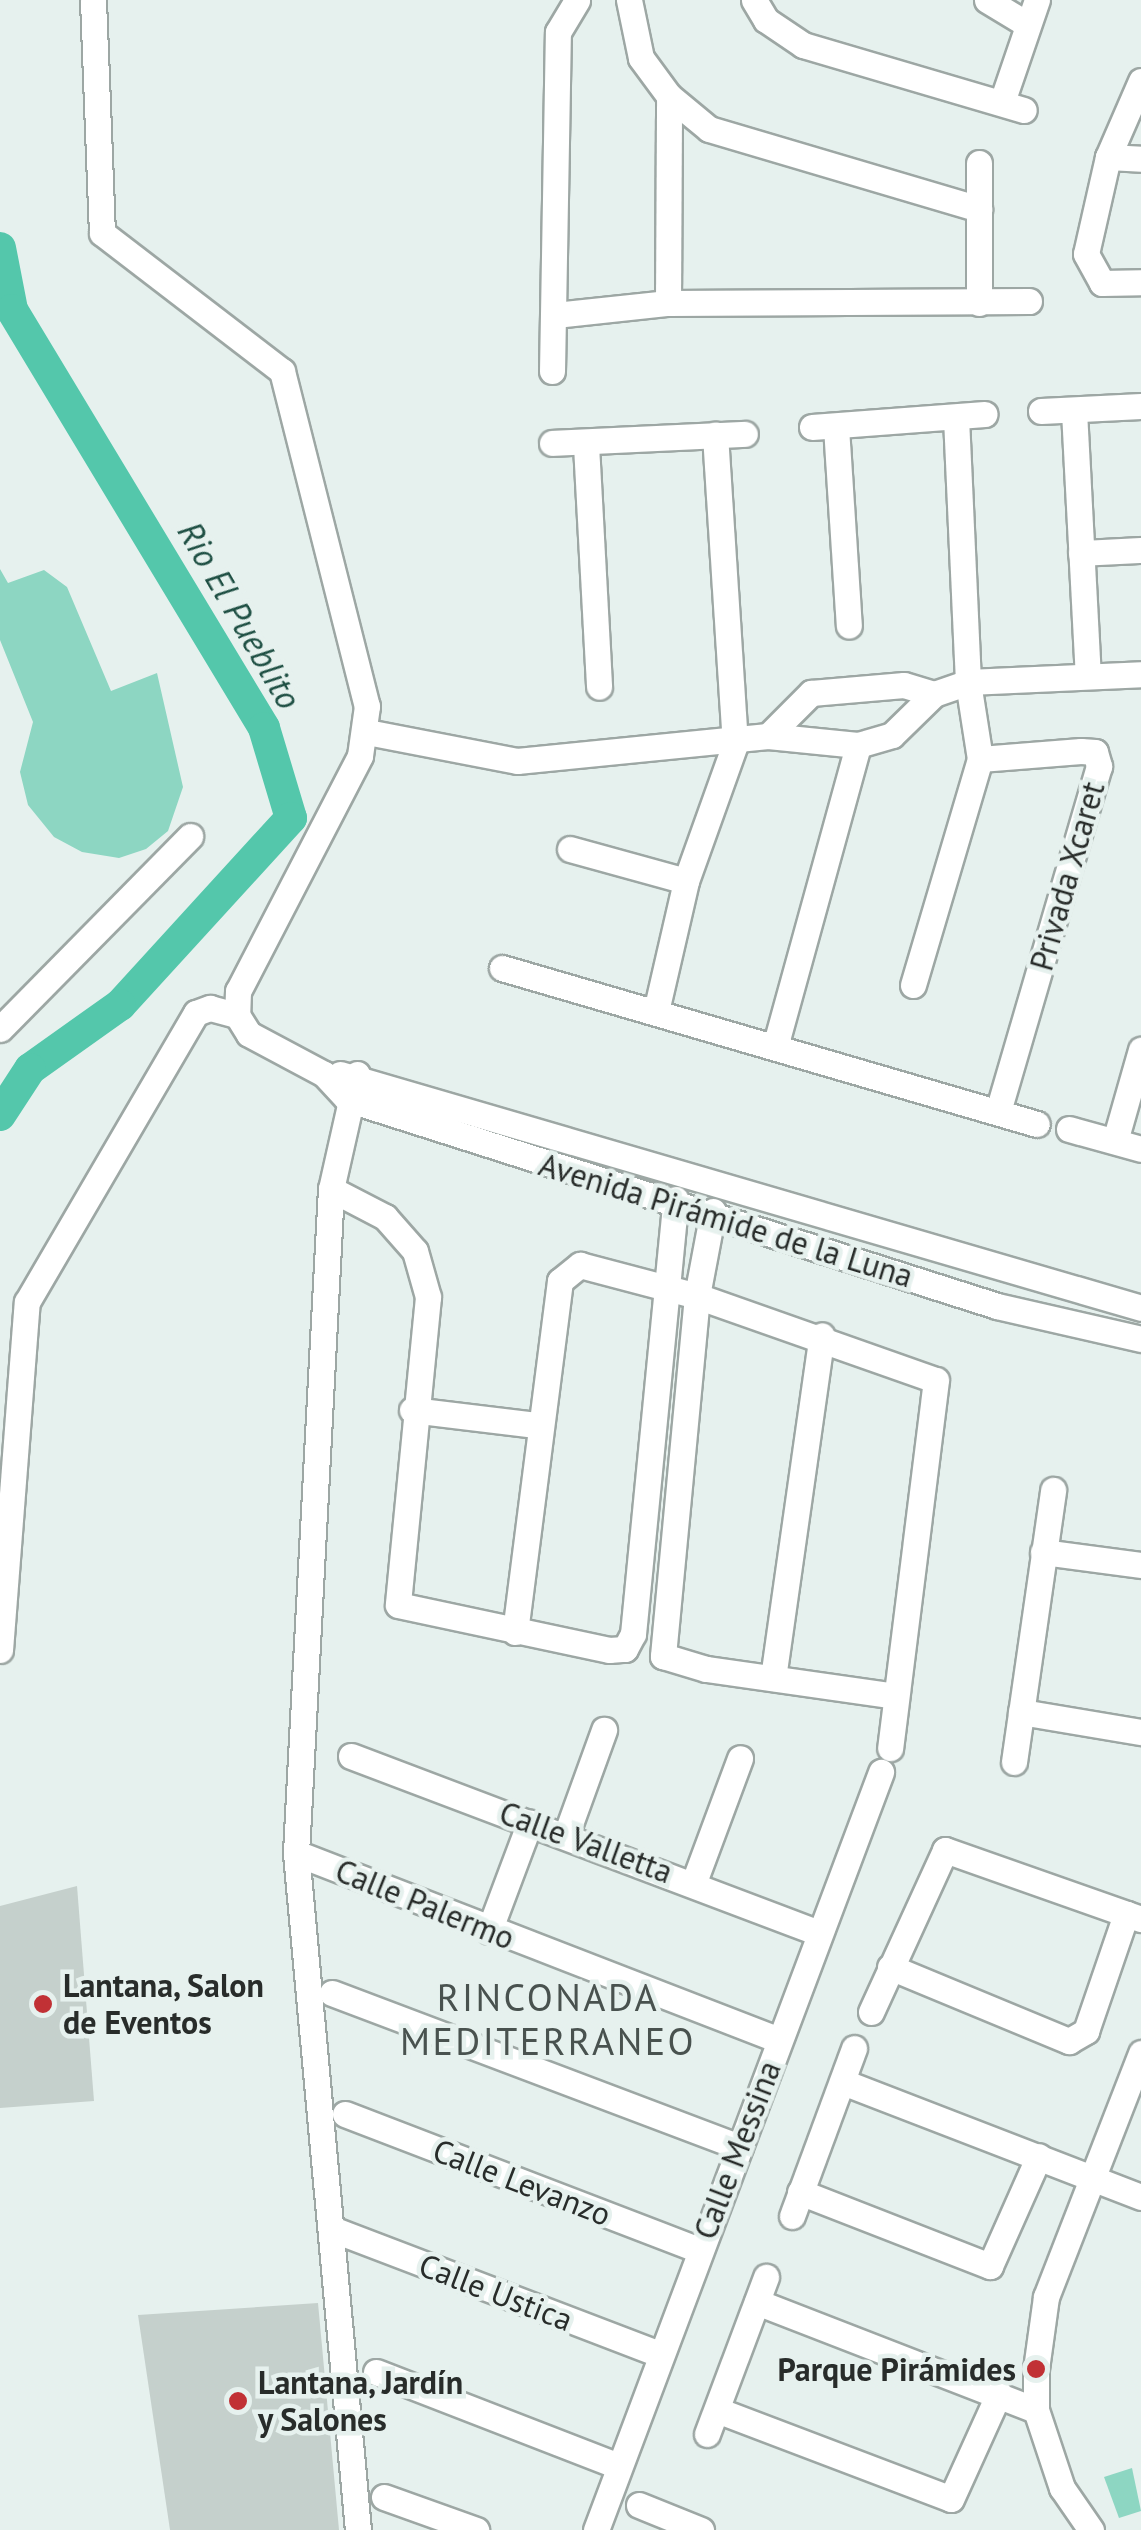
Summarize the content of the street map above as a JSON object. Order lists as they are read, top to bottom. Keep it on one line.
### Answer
{"streets":{"street":["Privada Xcaret","Avenida Pirámide de la Luna","Calle Valletta","Calle Palermo","Calle Messina","Calle Levanzo","Calle Ustica"]},"crossings":[["Calle Valletta","Calle Messina"],["Calle Palermo","Calle Messina"],["Calle Messina","Calle Levanzo"],["Calle Messina","Calle Ustica"]],"districts":["RINCONADA MEDITERRANEO"],"water":["Rio El Pueblito"],"places":["Lantana, Salon de Eventos","Parque Pirámides","Lantana, Jardín y Salones"]}
